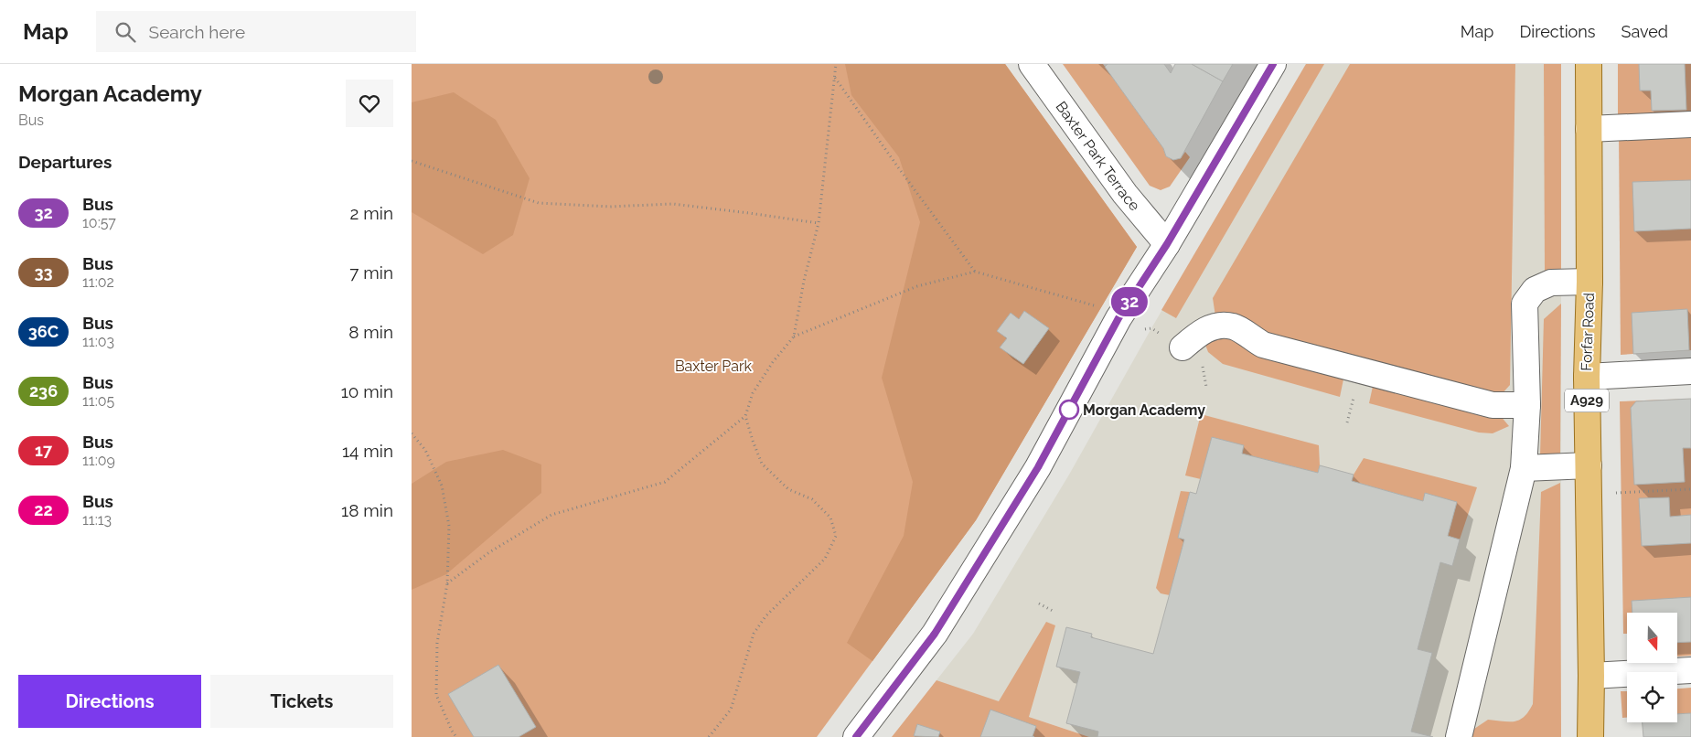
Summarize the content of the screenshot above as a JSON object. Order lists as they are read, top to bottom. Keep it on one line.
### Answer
{"streets":{"main road":["Forfar Road","A929"],"street":["Baxter Park Terrace"]},"parks":["Baxter Park"],"places":["Morgan Academy"],"lines":["bus line 32"],"north":"bottom","page":{"header":"Map","search":"Search here","nav":["Map","Directions","Saved"],"heading":[["Morgan Academy","Bus"],"Departures"],"on_map":"32","list":[{"mark":"32","name":"Bus","note":"10:57","value":"2 min"},{"mark":"33","name":"Bus","note":"11:02","value":"7 min"},{"mark":"36C","name":"Bus","note":"11:03","value":"8 min"},{"mark":"236","name":"Bus","note":"11:05","value":"10 min"},{"mark":"17","name":"Bus","note":"11:09","value":"14 min"},{"mark":"22","name":"Bus","note":"11:13","value":"18 min"}],"buttons":["Directions","Tickets"]}}
